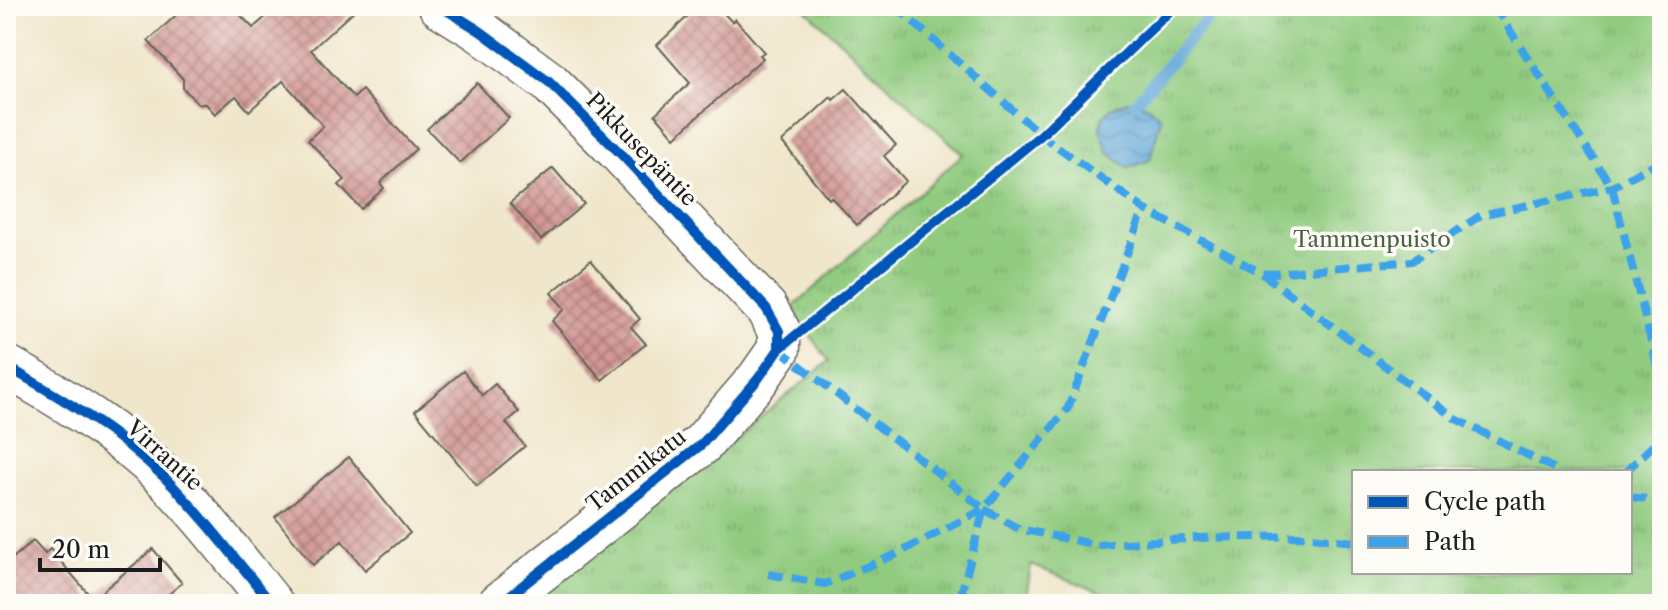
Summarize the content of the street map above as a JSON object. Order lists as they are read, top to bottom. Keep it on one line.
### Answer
{"streets":{"street":["Pikkusepäntie","Virrantie","Tammikatu"]},"crossings":[["Pikkusepäntie","Tammikatu"]],"parks":["Tammenpuisto"],"legend":["Cycle path","Path"],"scale_bar":"20 m"}
